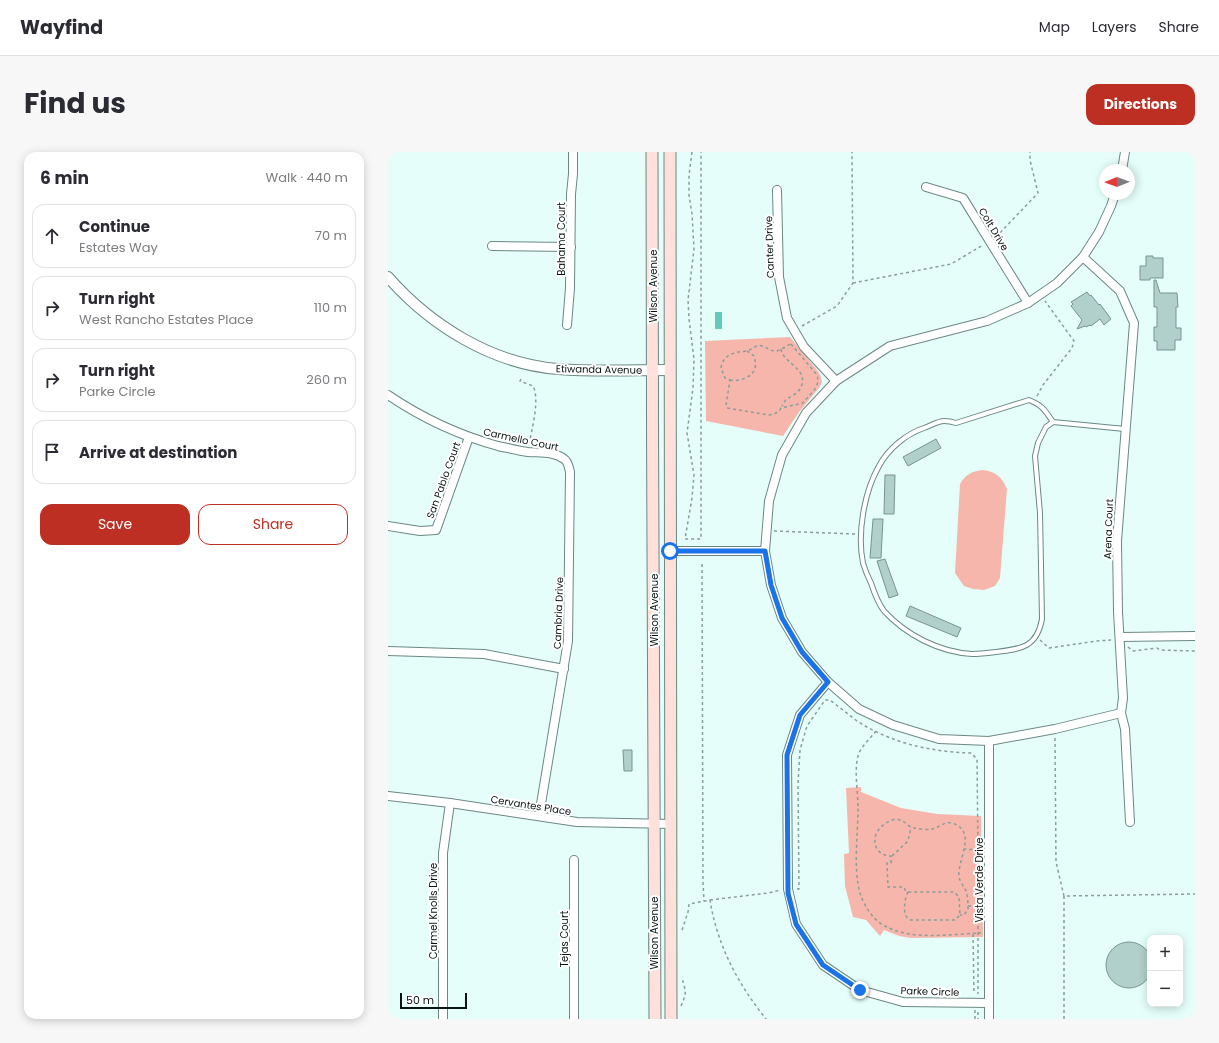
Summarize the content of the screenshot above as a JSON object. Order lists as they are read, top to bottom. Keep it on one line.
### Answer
{"streets":{"main road":["Wilson Avenue"],"street":["Colt Drive","Bahama Court","Canter Drive","Etiwanda Avenue","Carmello Court","San Pablo Court","Arena Court","Cambria Drive","Cervantes Place","Vista Verde Drive","Carmel Knolls Drive","Tejas Court","Parke Circle"]},"crossings":[["Wilson Avenue","Etiwanda Avenue"],["Wilson Avenue","Cervantes Place"],["Carmello Court","San Pablo Court"],["Carmello Court","Cambria Drive"],["Cambria Drive","Cervantes Place"],["Cervantes Place","Carmel Knolls Drive"],["Vista Verde Drive","Parke Circle"]],"scale_bar":"50 m","north":"left","page":{"header":"Wayfind","nav":["Map","Layers","Share"],"title":"Find us","buttons":["Directions",["Save","Share"]],"heading":["6 min","Walk · 440 m"],"list":[["Continue","Estates Way","70 m"],["Turn right","West Rancho Estates Place","110 m"],["Turn right","Parke Circle","260 m"],"Arrive at destination"],"map_buttons":["+","−"],"scale":"50 m"}}
